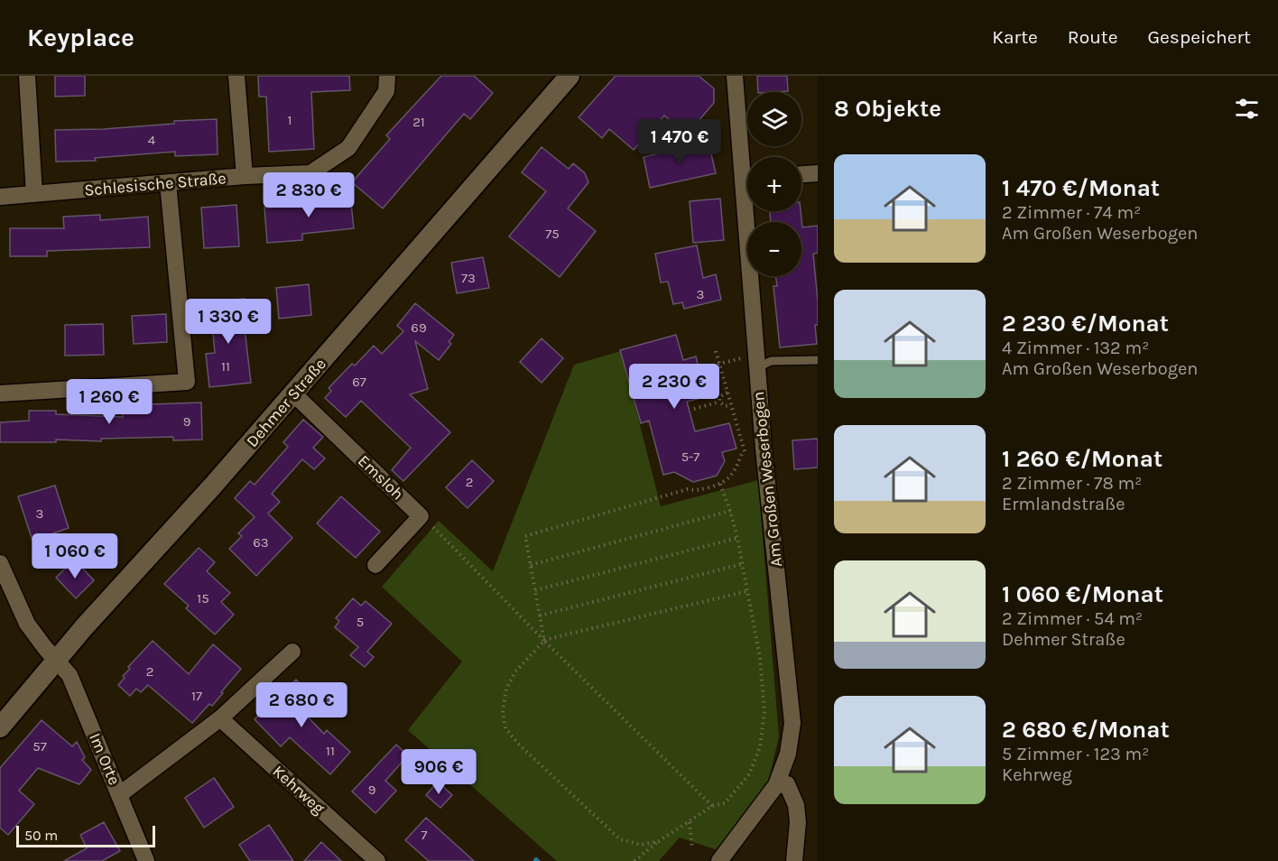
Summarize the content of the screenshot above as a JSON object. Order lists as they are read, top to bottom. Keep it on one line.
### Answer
{"streets":{"street":["Schlesische Straße","Dehmer Straße","Emsloh","Am Großen Weserbogen","Im Orte","Kehrweg"]},"crossings":[["Dehmer Straße","Emsloh"],["Dehmer Straße","Im Orte"]],"house_numbers":["1","21","4","75","73","3","69","11","67","9","5-7","2","3","63","15","5","2","17","57","11","9","7"],"scale_bar":"50 m","page":{"header":"Keyplace","nav":["Karte","Route","Gespeichert"],"heading":"8 Objekte","map_buttons":["+","−"],"price":["1 470 €","2 830 €","1 330 €","2 230 €","1 260 €","1 060 €","2 680 €","906 €"],"list":[{"name":"1 470 €/Monat","note":"2 Zimmer · 74 m² · Am Großen Weserbogen"},{"name":"2 230 €/Monat","note":"4 Zimmer · 132 m² · Am Großen Weserbogen"},{"name":"1 260 €/Monat","note":"2 Zimmer · 78 m² · Ermlandstraße"},{"name":"1 060 €/Monat","note":"2 Zimmer · 54 m² · Dehmer Straße"},{"name":"2 680 €/Monat","note":"5 Zimmer · 123 m² · Kehrweg"}],"scale":"50 m"}}
